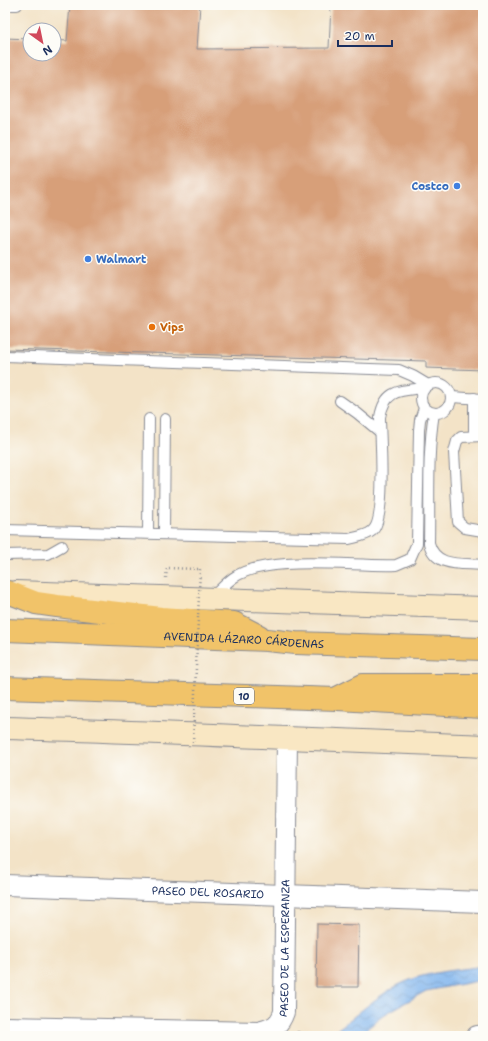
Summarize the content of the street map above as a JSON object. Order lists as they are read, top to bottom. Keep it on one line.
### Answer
{"streets":{"highway":["AVENIDA LÁZARO CÁRDENAS","10"],"street":["PASEO DEL ROSARIO","PASEO DE LA ESPERANZA"]},"crossings":[["PASEO DEL ROSARIO","PASEO DE LA ESPERANZA"]],"places":["Costco","Walmart","Vips"],"scale_bar":"20 m","north":"bottom right"}
